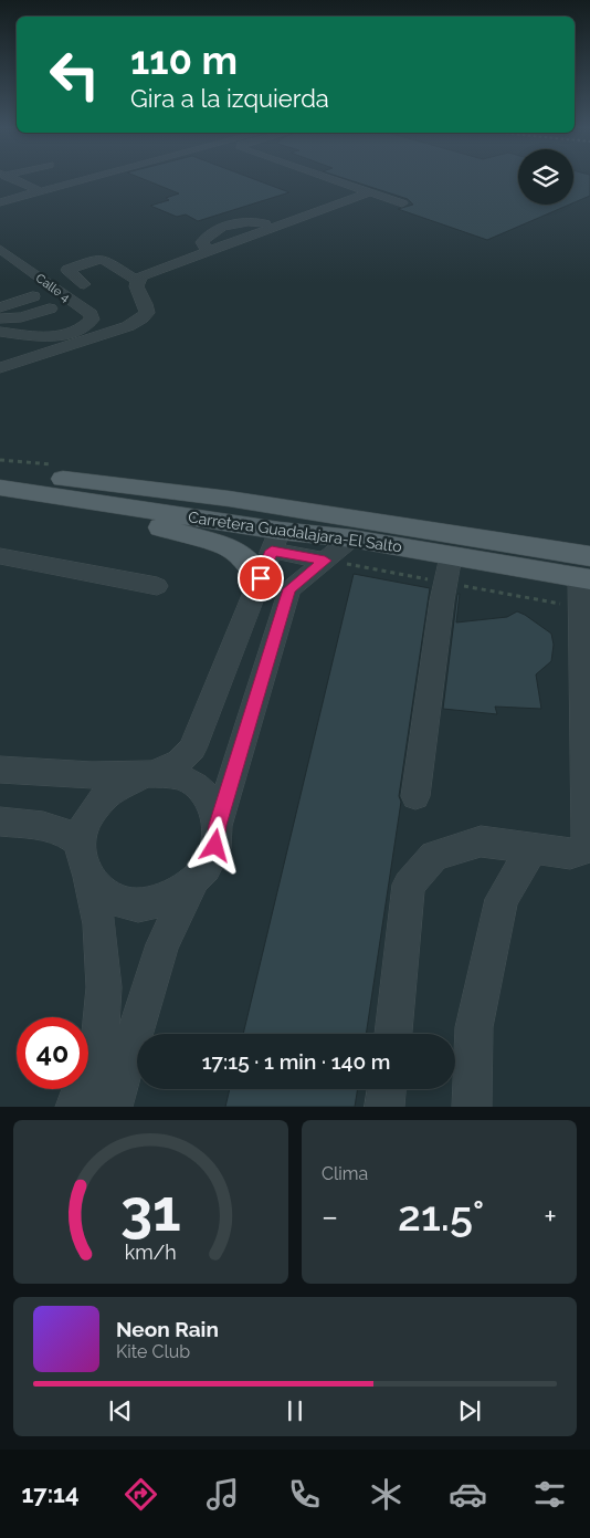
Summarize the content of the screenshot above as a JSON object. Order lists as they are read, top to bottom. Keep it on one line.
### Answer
{"streets":{"main road":["Carretera Guadalajara-El Salto"],"street":["Calle 4"]},"page":{"turn":["110 m","Gira a la izquierda"],"limit":"40","trip":"17:15 · 1 min · 140 m","tile":"Clima","heat":["−","21.5°","+"],"song":["Neon Rain","Kite Club"],"tabs":"17:14","gauge":["31","km/h"]}}
